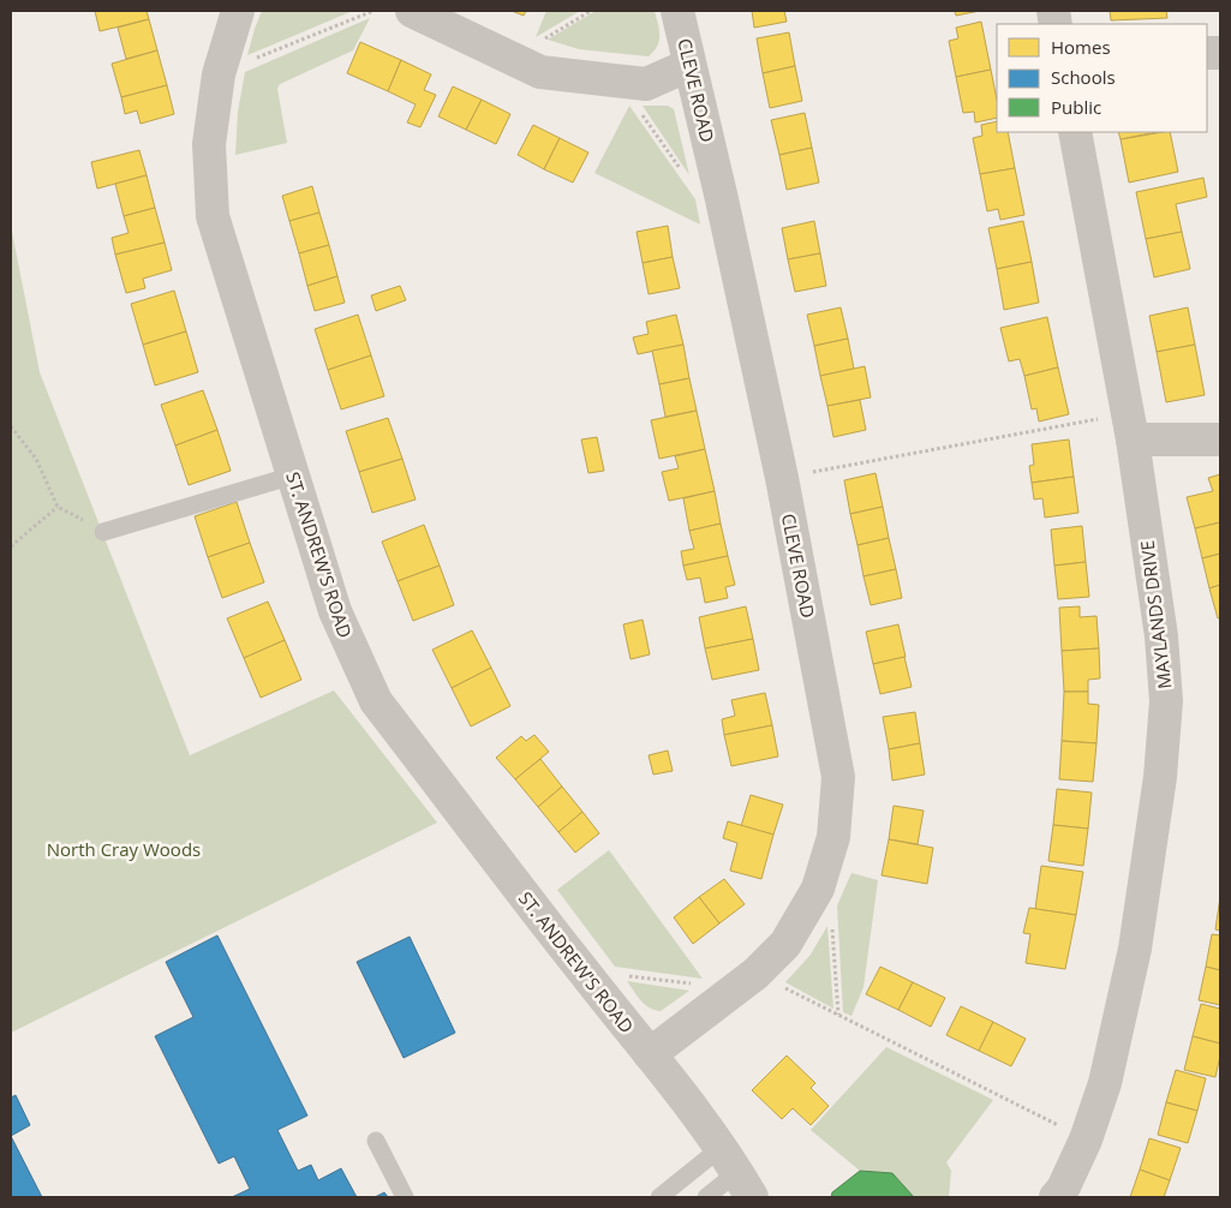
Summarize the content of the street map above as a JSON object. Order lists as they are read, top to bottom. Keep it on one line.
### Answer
{"streets":{"street":["CLEVE ROAD","ST. ANDREW'S ROAD","MAYLANDS DRIVE"]},"crossings":[["CLEVE ROAD","ST. ANDREW'S ROAD"]],"parks":["North Cray Woods"],"legend":["Homes","Schools","Public"]}
